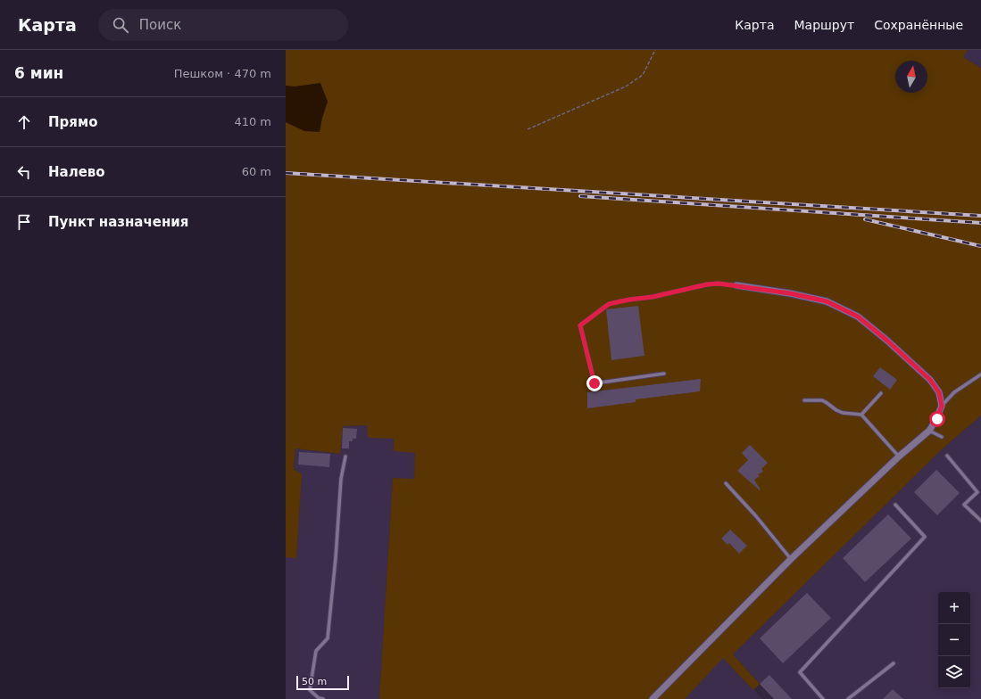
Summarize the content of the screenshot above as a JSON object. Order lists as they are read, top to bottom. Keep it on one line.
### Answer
{"scale_bar":"50 m","north":"top","page":{"header":"Карта","search":"Поиск","nav":["Карта","Маршрут","Сохранённые"],"heading":["6 мин","Пешком · 470 m"],"list":[["Прямо","410 m"],["Налево","60 m"],"Пункт назначения"],"map_buttons":["+","−"],"scale":"50 m"}}
